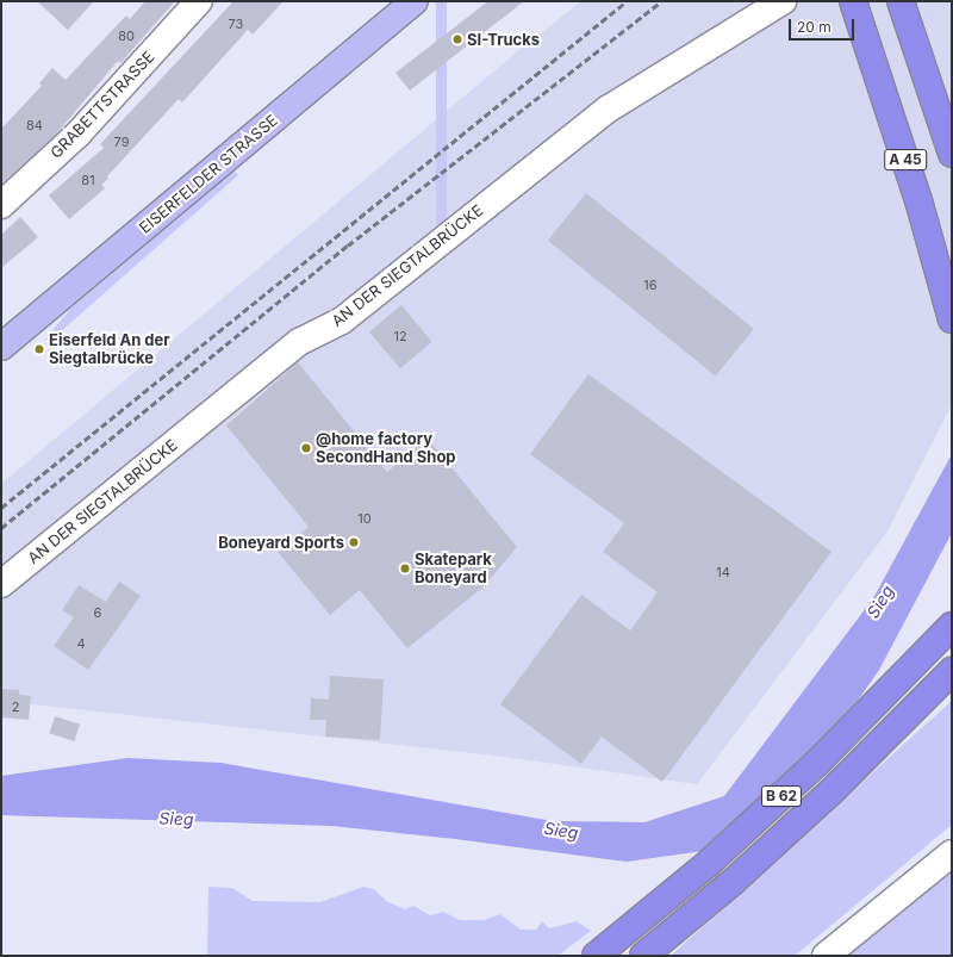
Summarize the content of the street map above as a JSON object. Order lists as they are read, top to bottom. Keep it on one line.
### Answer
{"streets":{"highway":["A 45","B 62"],"main road":["EISERFELDER STRASSE"],"street":["GRABETTSTRASSE","AN DER SIEGTALBRÜCKE"]},"water":["Sieg"],"places":["SI-Trucks","Eiserfeld An der Siegtalbrücke","@home factory SecondHand Shop","Boneyard Sports","Skatepark Boneyard"],"house_numbers":["73","80","84","79","81","16","12","10","14","6","4","2"],"scale_bar":"20 m"}
